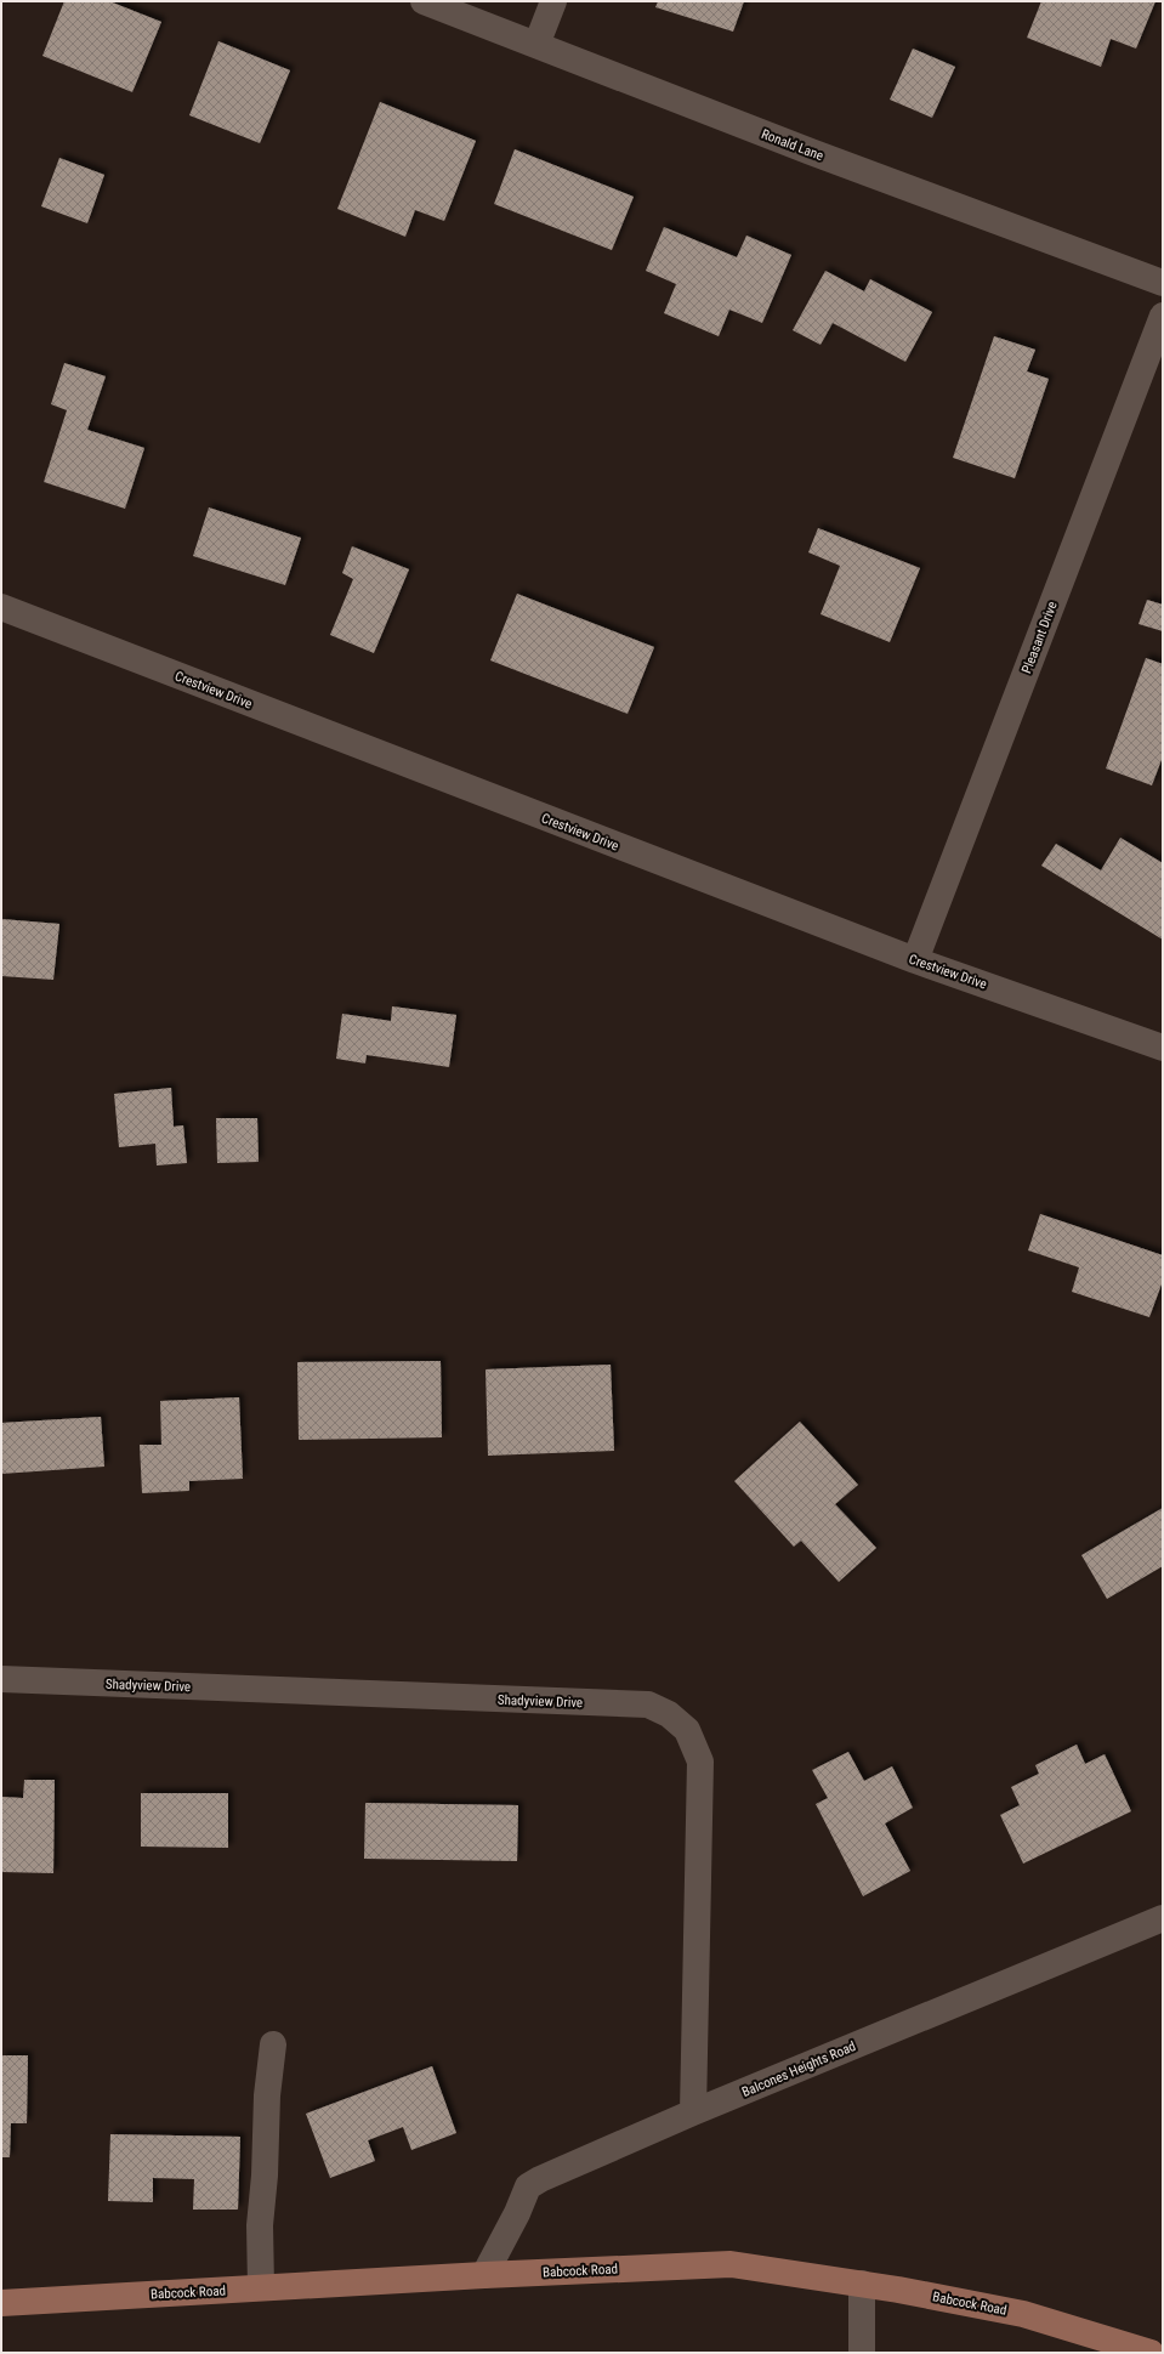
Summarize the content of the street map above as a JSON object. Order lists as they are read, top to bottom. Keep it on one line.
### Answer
{"streets":{"main road":["Babcock Road"],"street":["Ronald Lane","Pleasant Drive","Crestview Drive","Shadyview Drive","Balcones Heights Road"]},"crossings":[["Pleasant Drive","Crestview Drive"],["Shadyview Drive","Balcones Heights Road"],["Balcones Heights Road","Babcock Road"]]}
